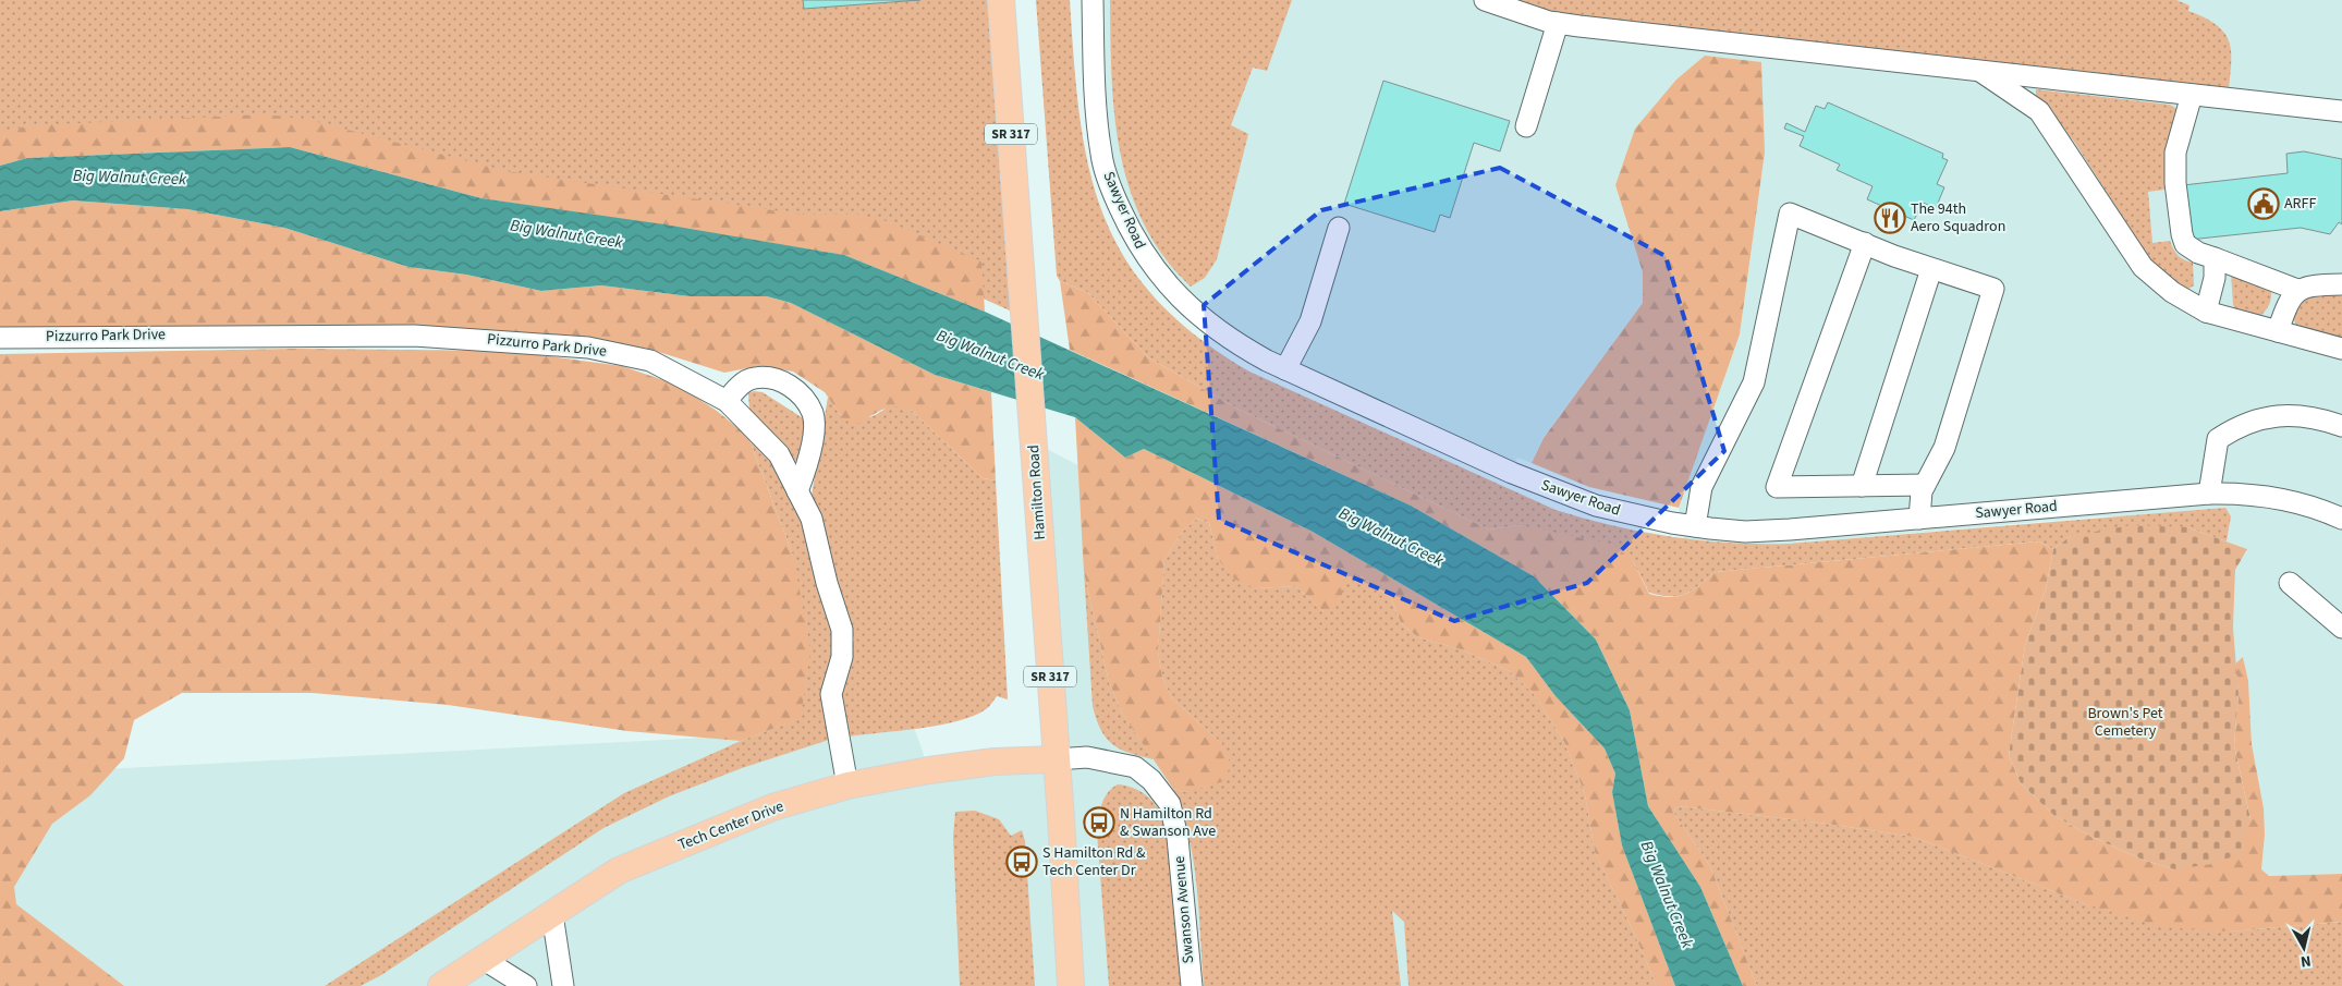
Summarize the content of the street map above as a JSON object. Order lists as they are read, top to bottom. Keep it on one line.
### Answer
{"streets":{"main road":["SR 317","Hamilton Road","Tech Center Drive"],"street":["Sawyer Road","Pizzurro Park Drive","Swanson Avenue"]},"crossings":[["Pizzurro Park Drive","Tech Center Drive"],["Hamilton Road","Tech Center Drive"],["Hamilton Road","Swanson Avenue"],["Tech Center Drive","Swanson Avenue"]],"water":["Big Walnut Creek"],"parks":["Brown's Pet Cemetery"],"places":{"public building":["ARFF"],"restaurant":["The 94th Aero Squadron"],"bus stop":["N Hamilton Rd & Swanson Ave","S Hamilton Rd & Tech Center Dr"]},"north":"bottom"}
